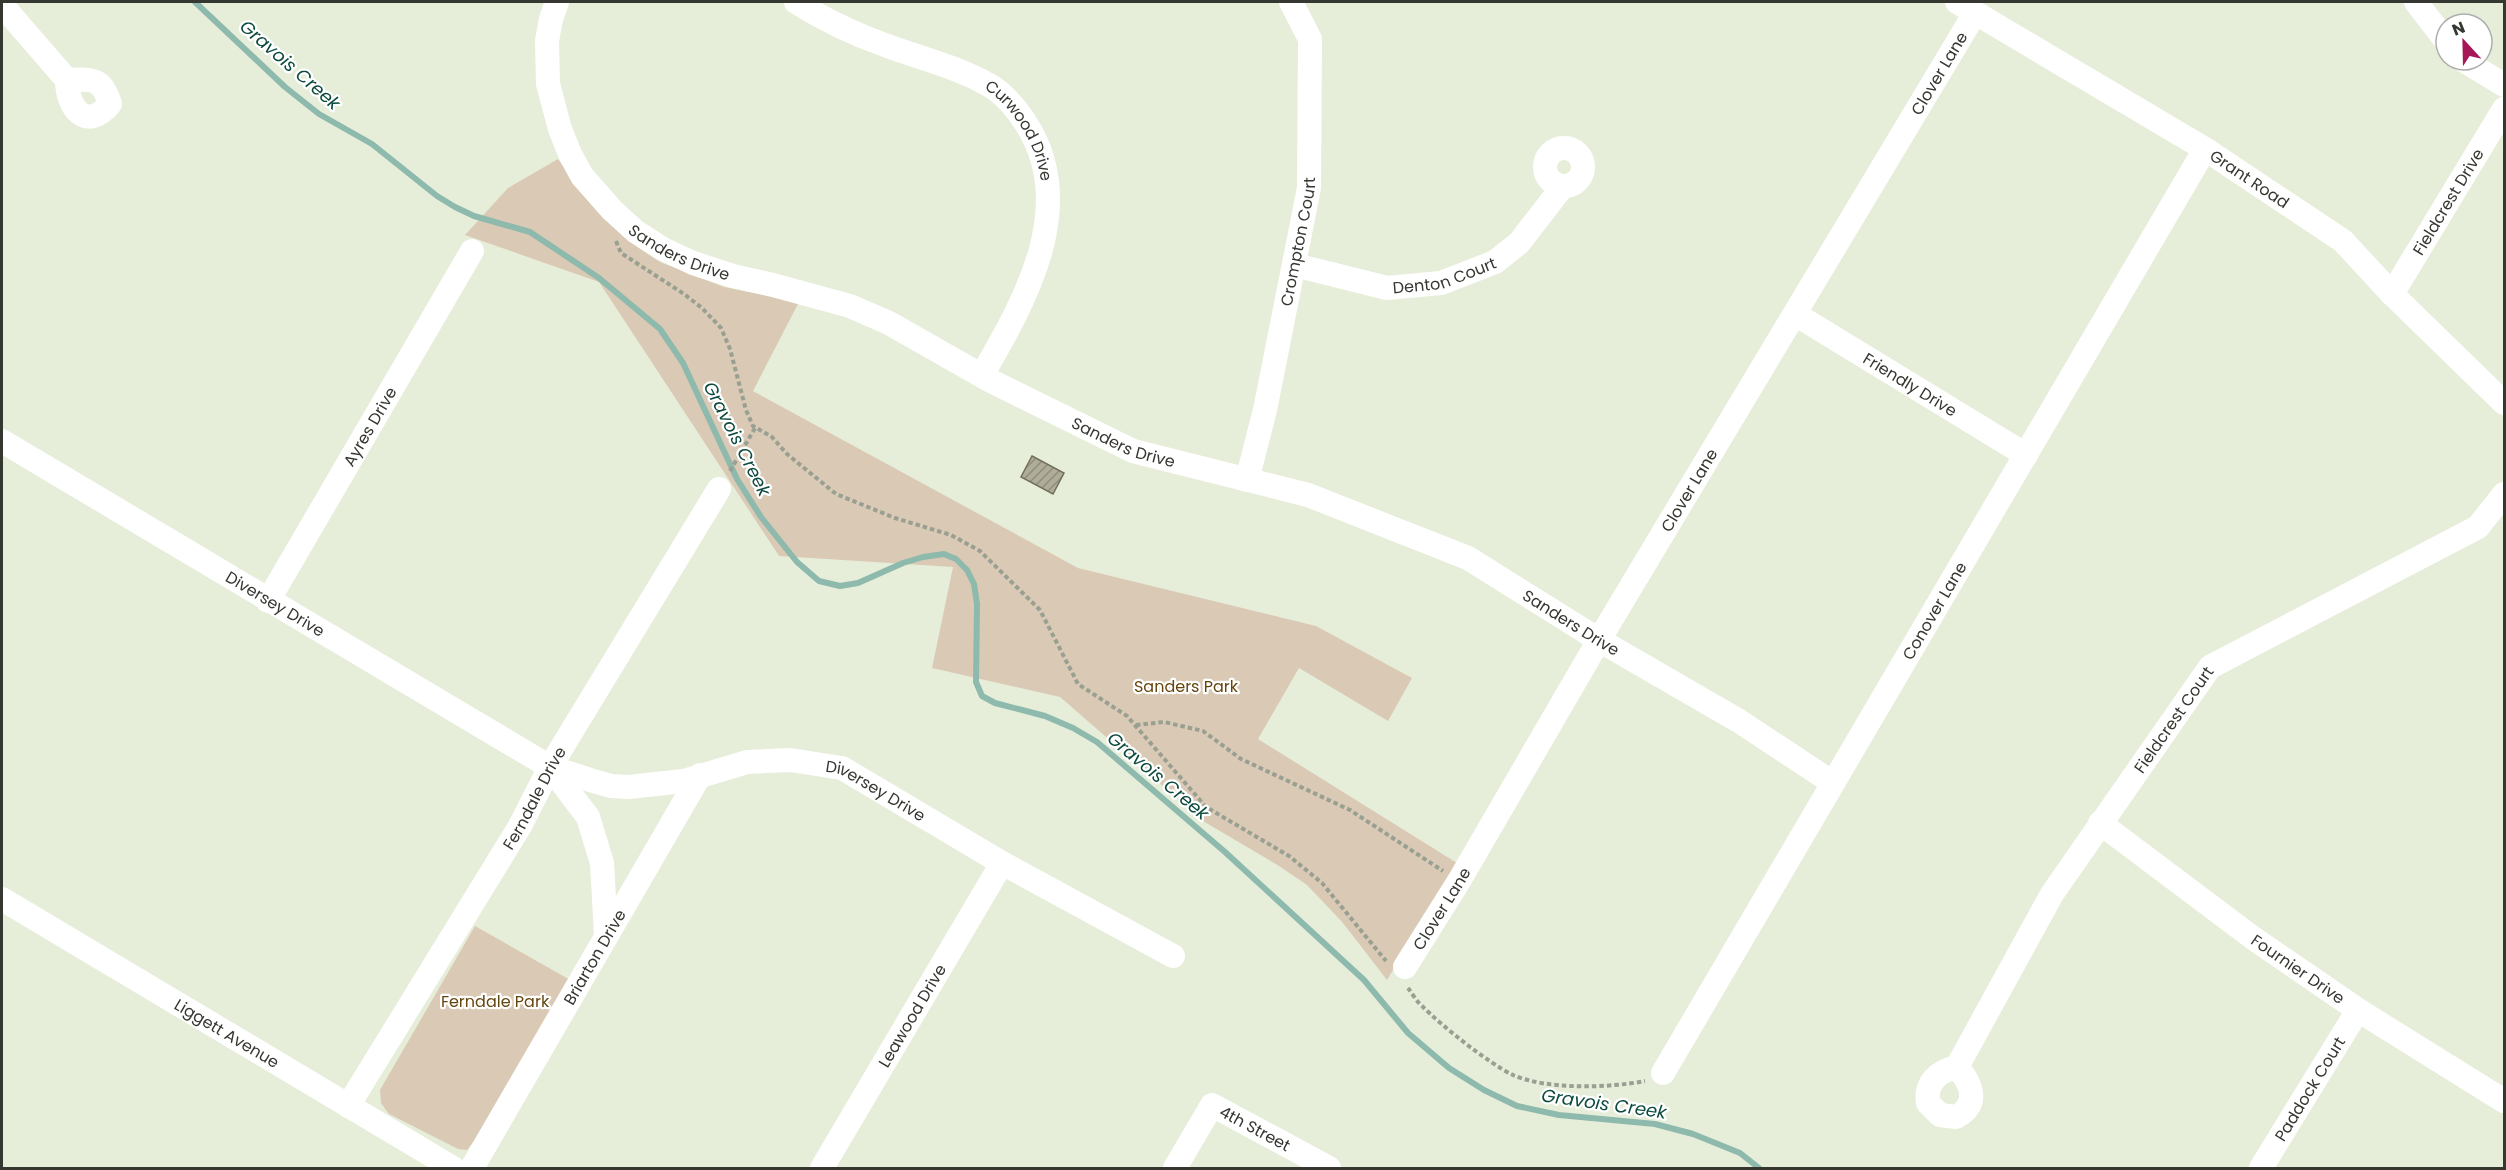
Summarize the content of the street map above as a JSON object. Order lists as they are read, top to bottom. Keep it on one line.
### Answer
{"streets":{"street":["Clover Lane","Curwood Drive","Grant Road","Fieldcrest Drive","Crompton Court","Sanders Drive","Denton Court","Friendly Drive","Ayres Drive","Diversey Drive","Conover Lane","Fieldcrest Court","Ferndale Drive","Briarton Drive","Fournier Drive","Leawood Drive","Liggett Avenue","Paddock Court","4th Street"]},"crossings":[["Clover Lane","Grant Road"],["Clover Lane","Sanders Drive"],["Clover Lane","Friendly Drive"],["Curwood Drive","Sanders Drive"],["Grant Road","Fieldcrest Drive"],["Grant Road","Conover Lane"],["Crompton Court","Sanders Drive"],["Crompton Court","Denton Court"],["Sanders Drive","Conover Lane"],["Friendly Drive","Conover Lane"],["Ayres Drive","Diversey Drive"],["Diversey Drive","Ferndale Drive"],["Diversey Drive","Briarton Drive"],["Diversey Drive","Leawood Drive"],["Fieldcrest Court","Fournier Drive"],["Ferndale Drive","Liggett Avenue"],["Fournier Drive","Paddock Court"]],"water":["Gravois Creek"],"parks":["Sanders Park","Ferndale Park"],"north":"top"}
